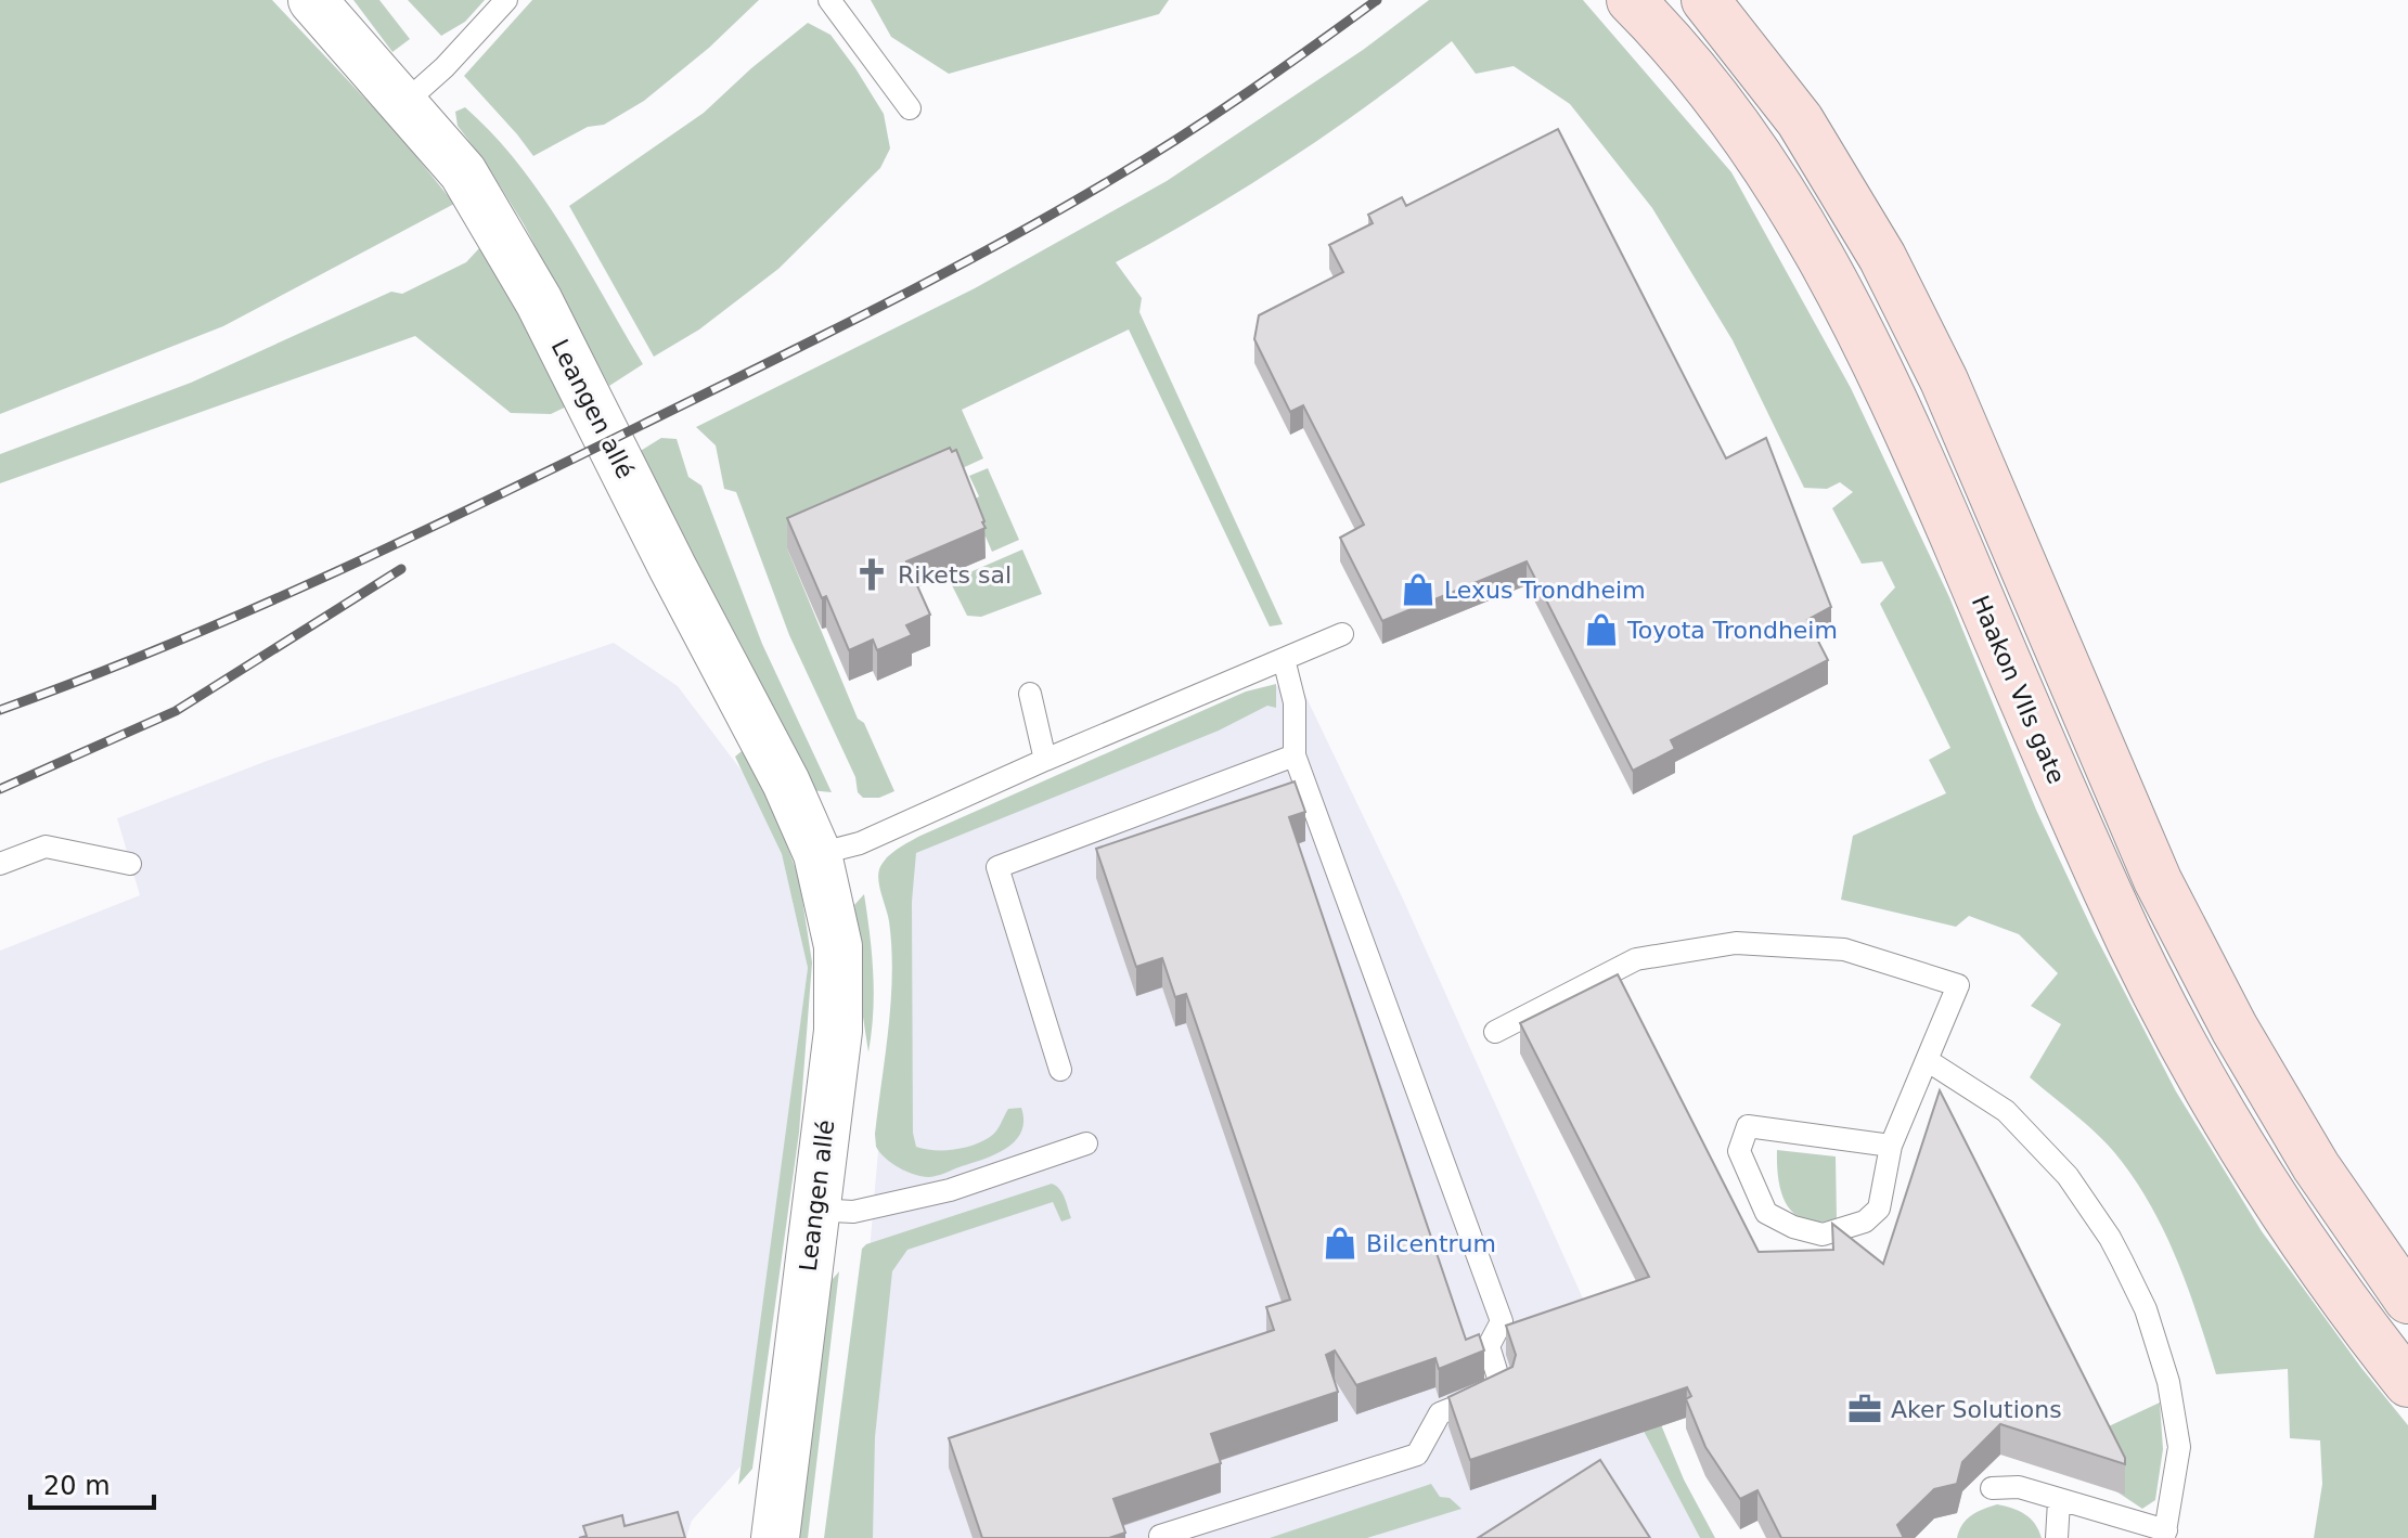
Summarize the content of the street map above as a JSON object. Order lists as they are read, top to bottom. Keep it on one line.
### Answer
{"streets":{"main road":["Haakon VIIs gate"],"street":["Leangen allé"]},"places":{"church":["Rikets sal"],"shop":["Lexus Trondheim","Toyota Trondheim","Bilcentrum"],"office":["Aker Solutions"]},"scale_bar":"20 m"}
